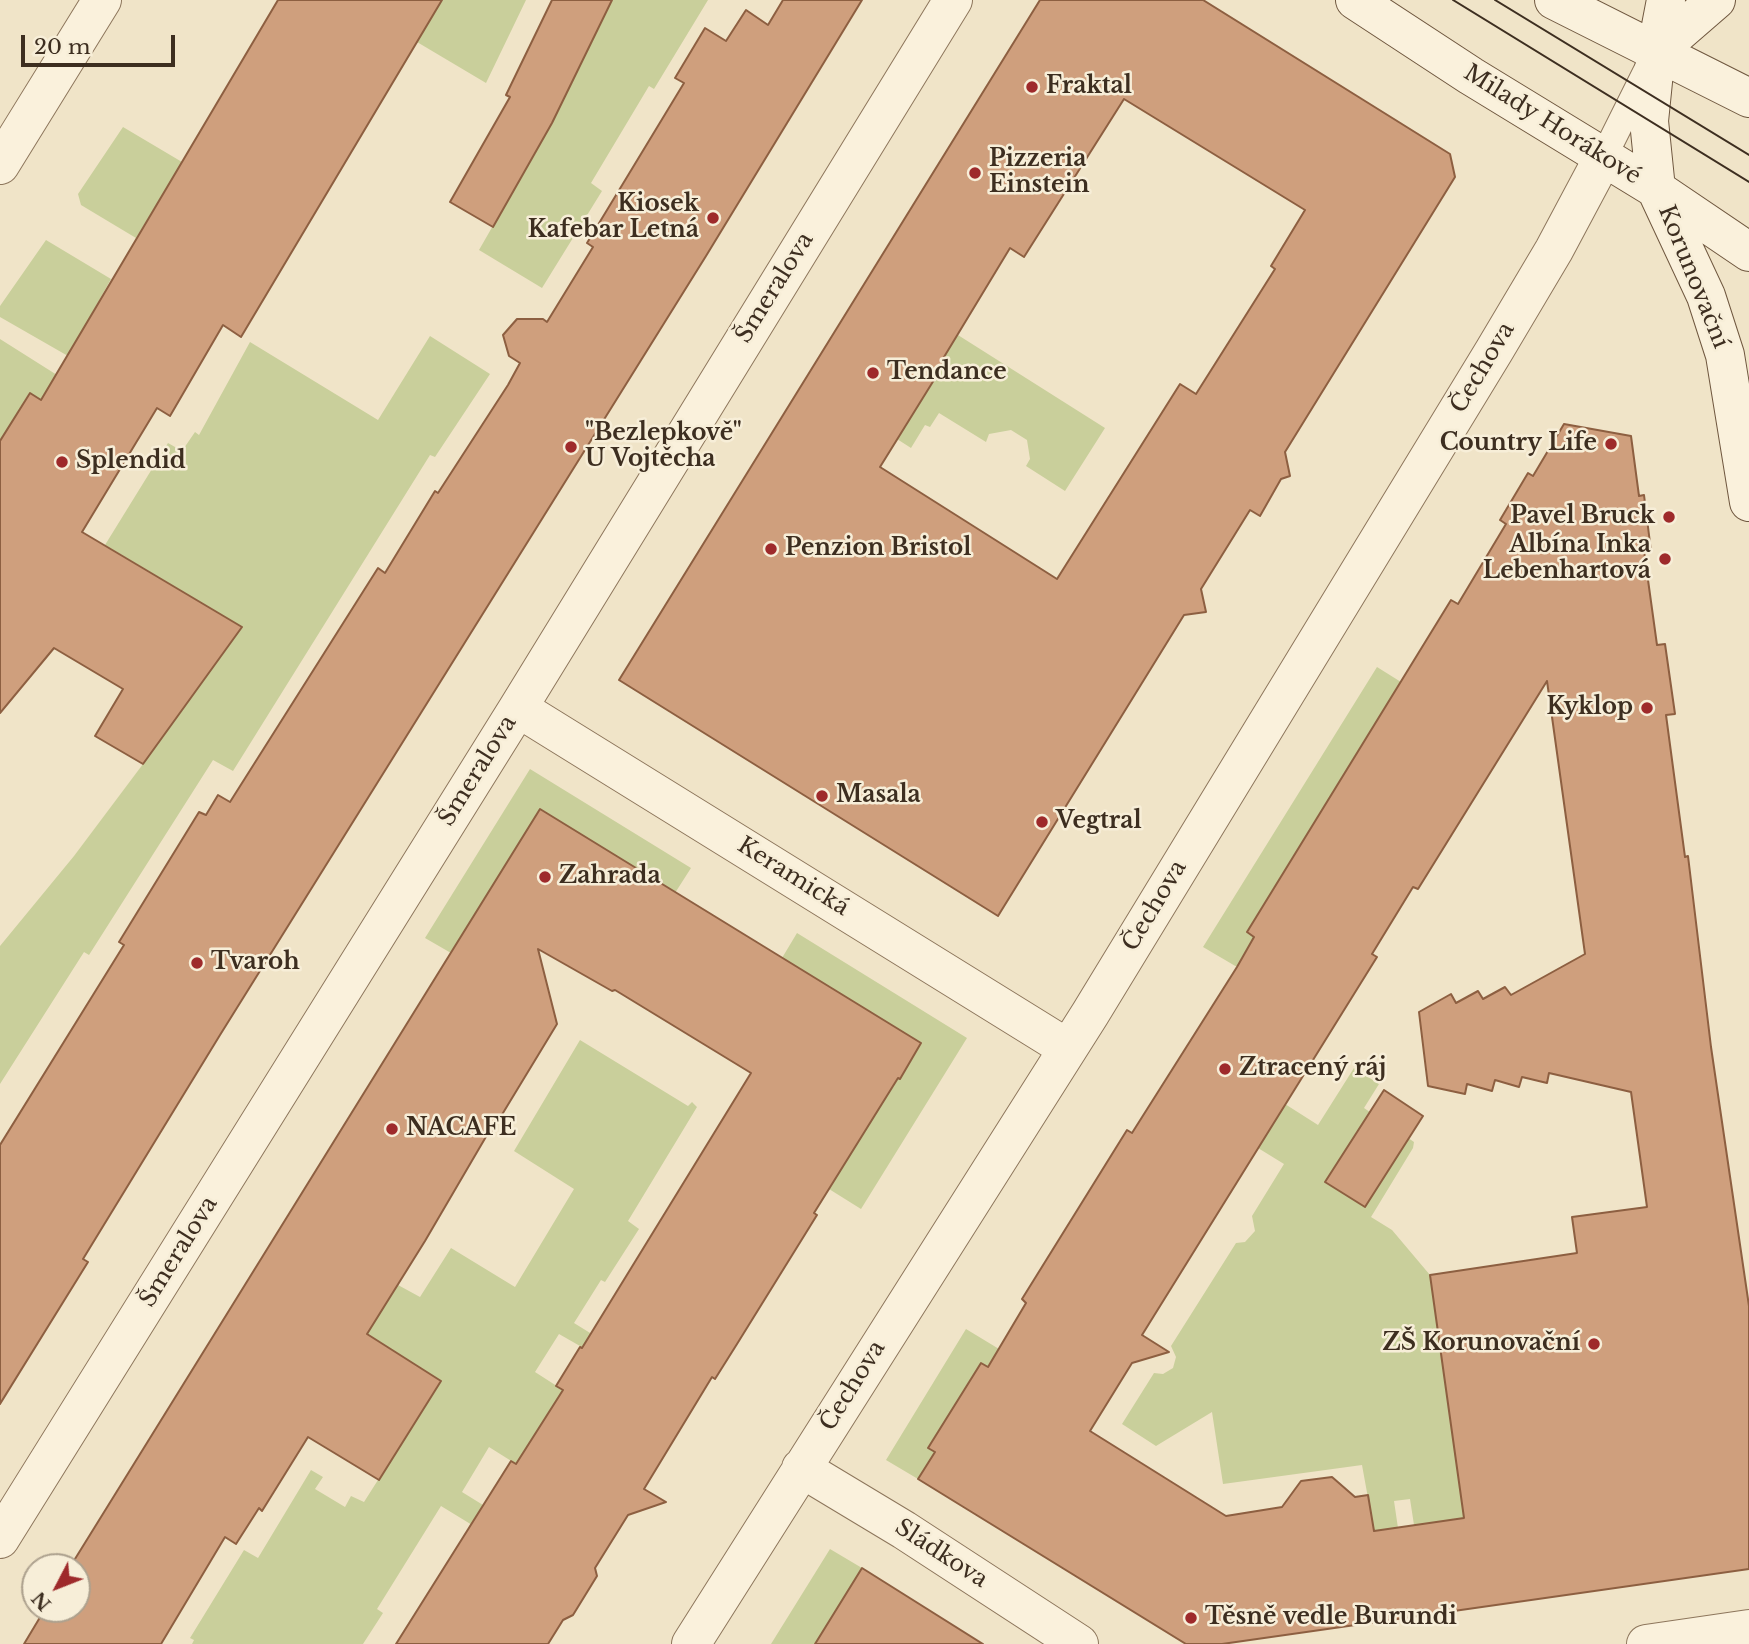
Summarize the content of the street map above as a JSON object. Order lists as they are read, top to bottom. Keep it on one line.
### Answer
{"streets":{"street":["Milady Horákové","Korunovační","Šmeralova","Čechova","Keramická","Sládkova"]},"crossings":[["Milady Horákové","Korunovační"],["Milady Horákové","Čechova"],["Šmeralova","Keramická"],["Čechova","Keramická"],["Čechova","Sládkova"]],"places":["Fraktal","Pizzeria Einstein","Kiosek Kafebar Letná","Tendance","Country Life","\"Bezlepkově\" U Vojtěcha","Splendid","Pavel Bruck","Penzion Bristol","Albína Inka Lebenhartová","Kyklop","Masala","Vegtral","Zahrada","Tvaroh","Ztracený ráj","NACAFE","ZŠ Korunovační","Těsně vedle Burundi"],"scale_bar":"20 m","north":"bottom left"}
